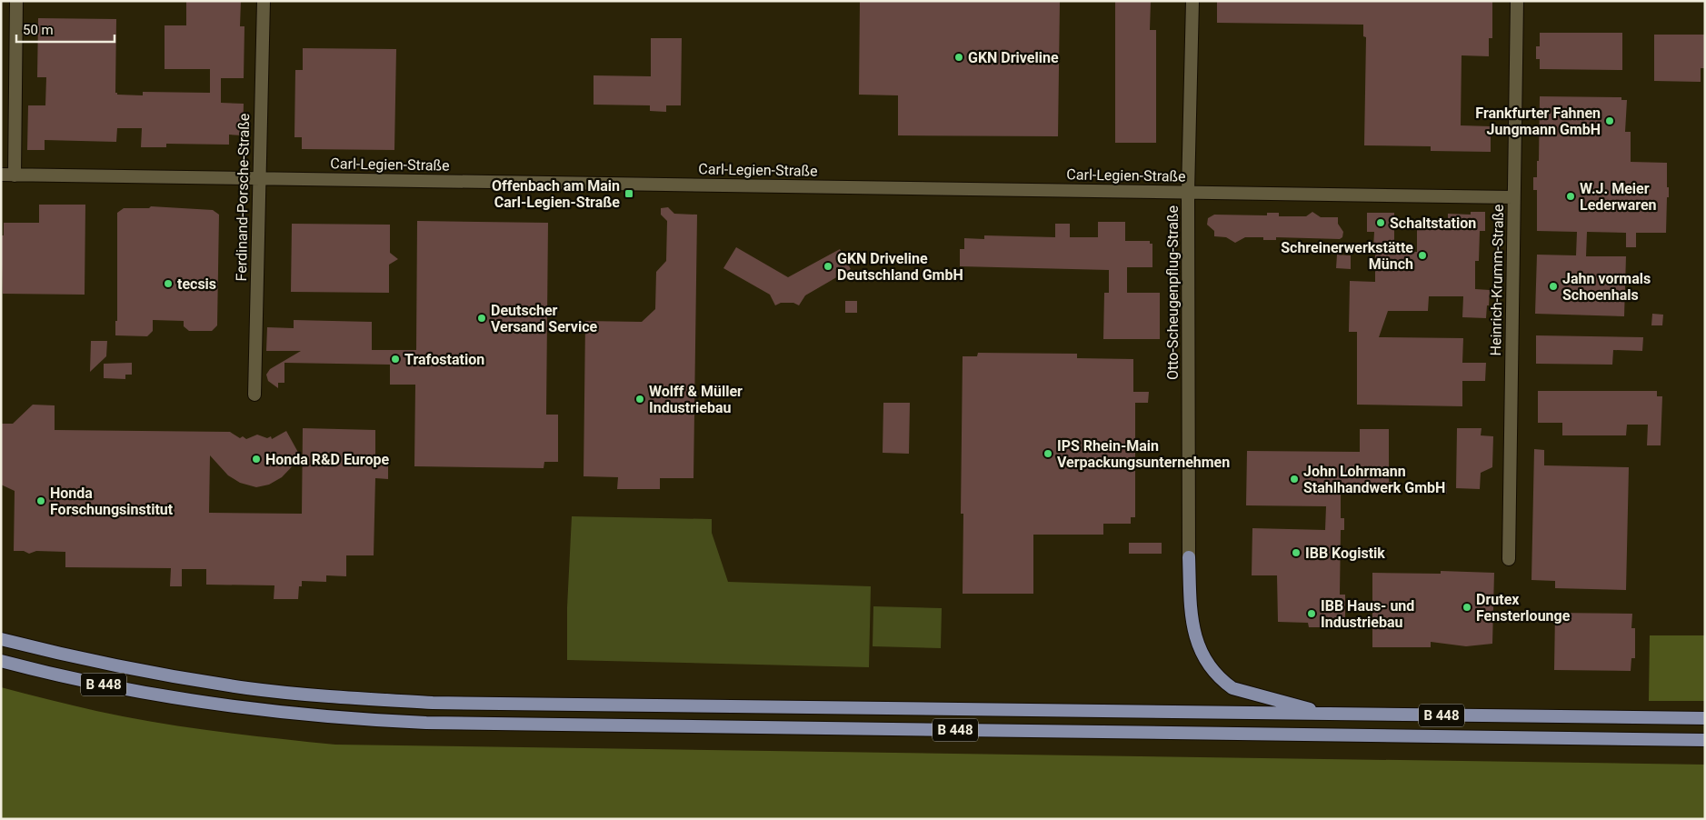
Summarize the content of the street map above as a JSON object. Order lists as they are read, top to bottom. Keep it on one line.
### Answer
{"streets":{"main road":["B 448"],"street":["Carl-Legien-Straße","Ferdinand-Porsche-Straße","Heinrich-Krumm-Straße","Otto-Scheugenpflug-Straße"]},"crossings":[["Carl-Legien-Straße","Ferdinand-Porsche-Straße"],["Carl-Legien-Straße","Heinrich-Krumm-Straße"],["Carl-Legien-Straße","Otto-Scheugenpflug-Straße"]],"places":{"other":["GKN Driveline","Frankfurter Fahnen Jungmann GmbH","W.J. Meier Lederwaren","Schaltstation","Schreinerwerkstätte Münch","GKN Driveline Deutschland GmbH","tecsis","Jahn vormals Schoenhals","Deutscher Versand Service","Trafostation","Wolff & Müller Industriebau","IPS Rhein-Main Verpackungsunternehmen","Honda R&D Europe","John Lohrmann Stahlhandwerk GmbH","Honda Forschungsinstitut","IBB Kogistik","Drutex Fensterlounge","IBB Haus- und Industriebau"],"transit":["Offenbach am Main Carl-Legien-Straße"]},"scale_bar":"50 m"}
